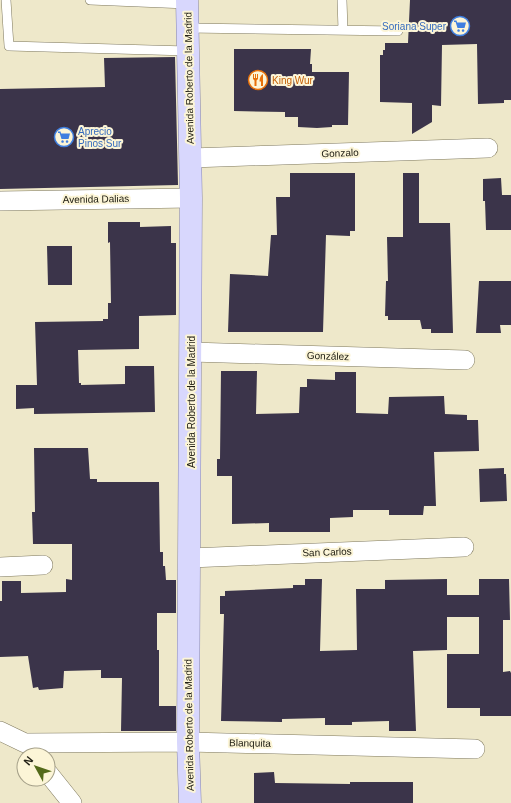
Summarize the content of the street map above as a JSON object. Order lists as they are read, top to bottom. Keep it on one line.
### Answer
{"streets":{"main road":["Avenida Roberto de la Madrid"],"street":["Gonzalo","Avenida Dalias","González","San Carlos","Blanquita"]},"crossings":[["Avenida Roberto de la Madrid","Gonzalo"],["Avenida Roberto de la Madrid","Avenida Dalias"],["Avenida Roberto de la Madrid","González"],["Avenida Roberto de la Madrid","San Carlos"],["Avenida Roberto de la Madrid","Blanquita"]],"places":{"supermarket":["Soriana Super","Aprecio Pinos Sur"],"restaurant":["King Wur"]},"north":"top left"}
